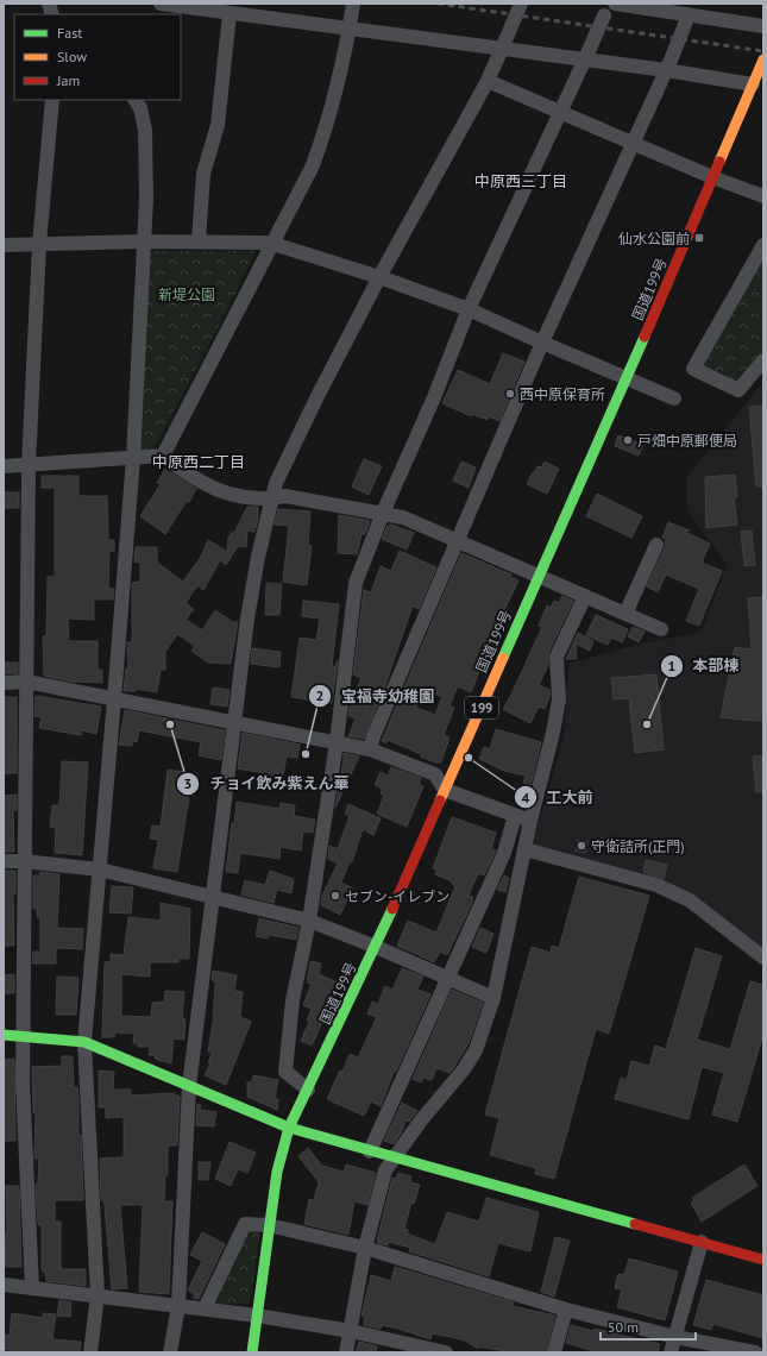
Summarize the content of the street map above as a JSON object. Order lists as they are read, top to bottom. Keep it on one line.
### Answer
{"streets":{"main road":["国道199号","199"]},"districts":["中原西三丁目","中原西二丁目"],"parks":["新堤公園"],"places":{"transit":["仙水公園前"],"other":["西中原保育所","戸畑中原郵便局","チョイ飲み紫えん華","本部棟","宝福寺幼稚園","工大前","守衛詰所(正門)","セブン-イレブン"]},"legend":["Fast","Slow","Jam"],"scale_bar":"50 m"}
